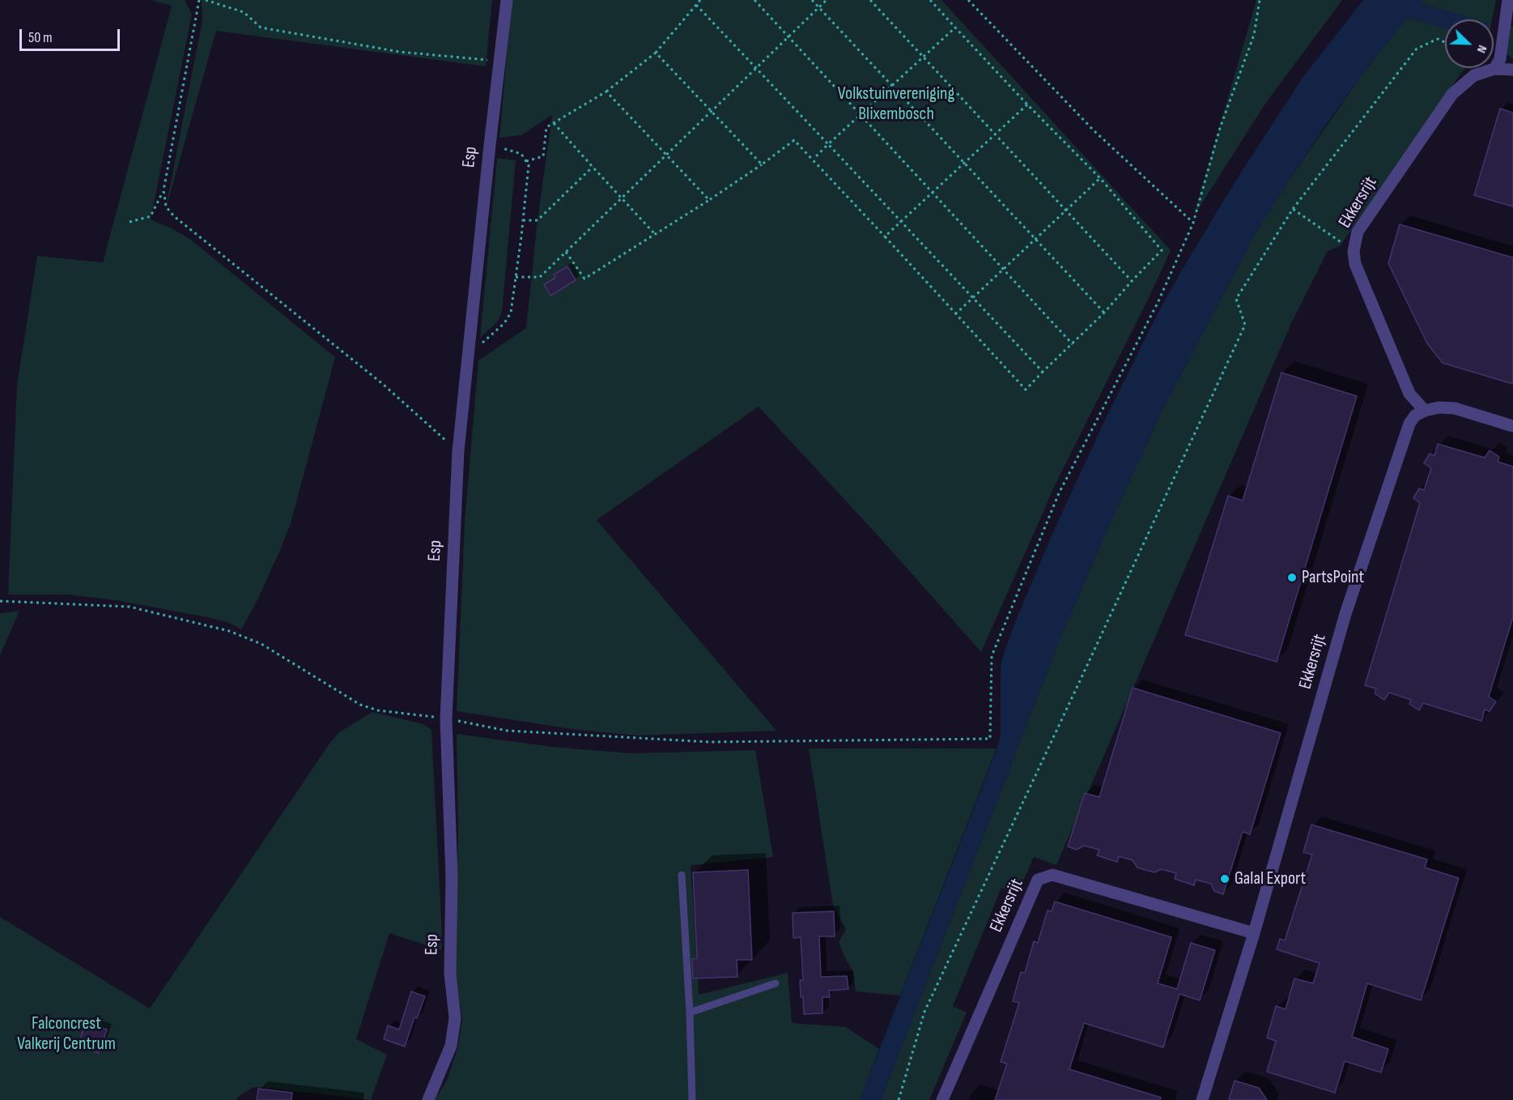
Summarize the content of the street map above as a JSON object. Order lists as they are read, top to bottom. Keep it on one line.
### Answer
{"streets":{"street":["Esp","Ekkersrijt"]},"parks":["Volkstuinvereniging Blixembosch","Falconcrest Valkerij Centrum"],"places":["PartsPoint","Galal Export"],"scale_bar":"50 m","north":"bottom right"}
